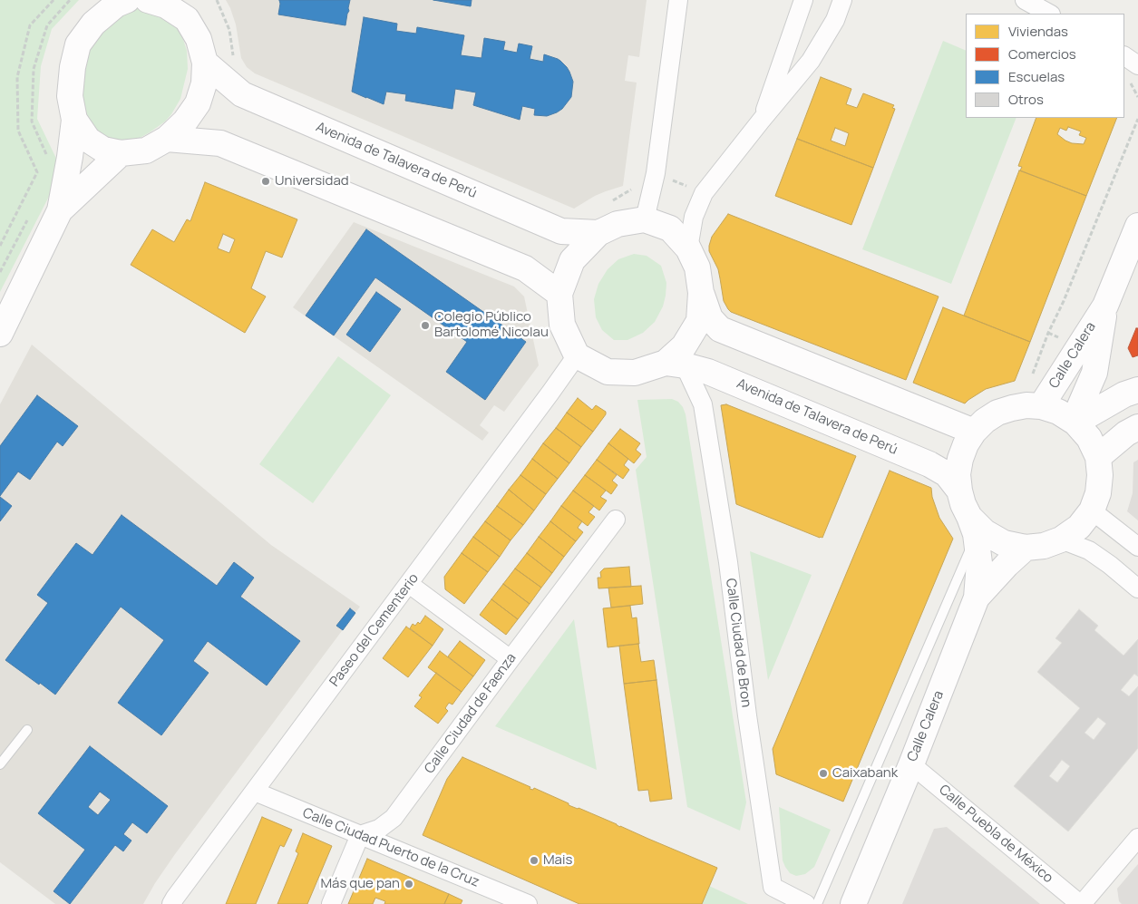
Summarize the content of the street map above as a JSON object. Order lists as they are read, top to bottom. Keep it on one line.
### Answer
{"streets":{"street":["Avenida de Talavera de Perú","Calle Calera","Paseo del Cementerio","Calle Ciudad de Bron","Calle Ciudad de Faenza","Calle Puebla de México","Calle Ciudad Puerto de la Cruz"]},"crossings":[["Avenida de Talavera de Perú","Calle Calera"],["Avenida de Talavera de Perú","Paseo del Cementerio"],["Avenida de Talavera de Perú","Calle Ciudad de Bron"],["Calle Calera","Calle Puebla de México"],["Paseo del Cementerio","Calle Ciudad de Bron"],["Paseo del Cementerio","Calle Ciudad Puerto de la Cruz"],["Calle Ciudad de Faenza","Calle Ciudad Puerto de la Cruz"]],"places":["Universidad","Colegio Público Bartolomé Nicolau","Caixabank","Mais","Más que pan"],"legend":["Viviendas","Comercios","Escuelas","Otros"]}
